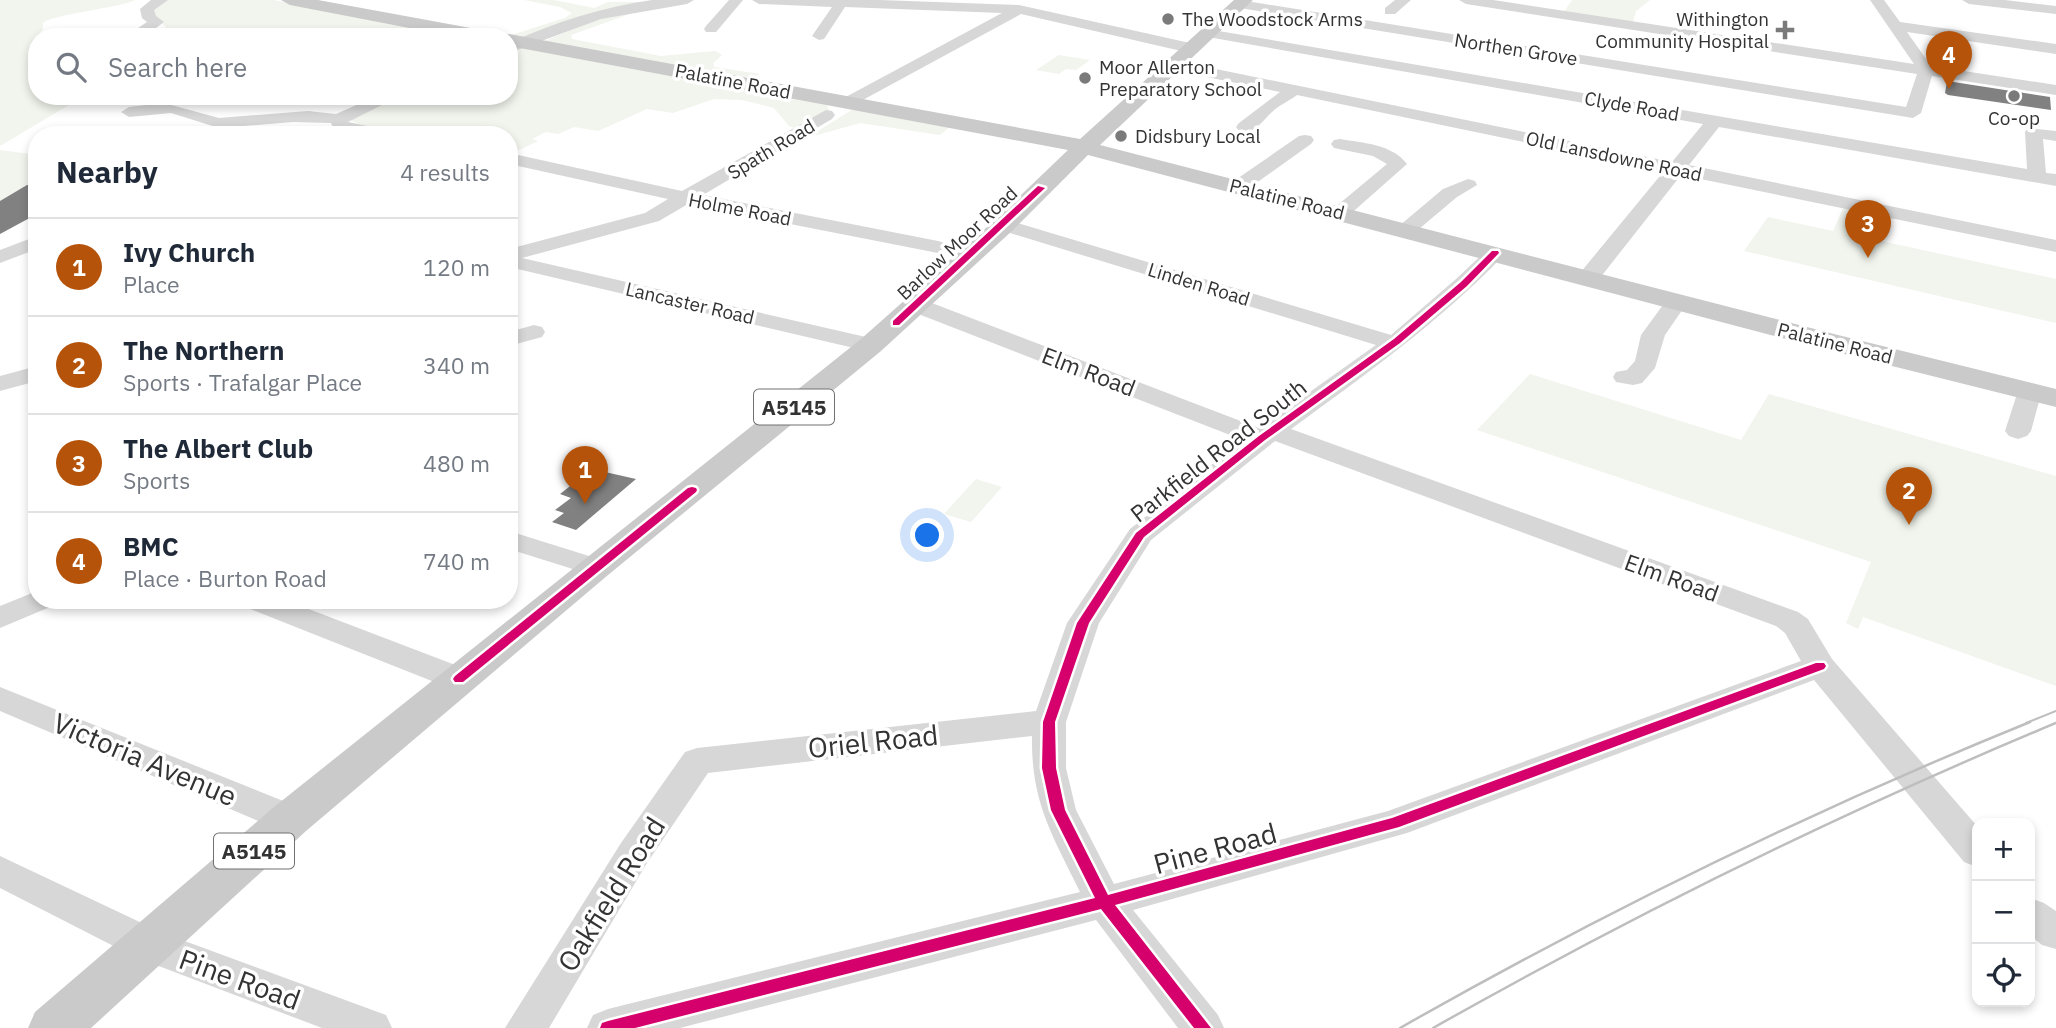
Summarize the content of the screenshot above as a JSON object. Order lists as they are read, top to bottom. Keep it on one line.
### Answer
{"streets":{"main road":["Palatine Road","Barlow Moor Road","A5145"],"street":["Northen Grove","Clyde Road","Spath Road","Old Lansdowne Road","Holme Road","Linden Road","Lancaster Road","Elm Road","Parkfield Road South","Oriel Road","Victoria Avenue","Pine Road","Oakfield Road"]},"crossings":[["Northen Grove","Barlow Moor Road"],["Palatine Road","Barlow Moor Road"],["Palatine Road","Parkfield Road South"],["Clyde Road","Barlow Moor Road"],["Spath Road","Holme Road"],["Old Lansdowne Road","Barlow Moor Road"],["Barlow Moor Road","Linden Road"],["Barlow Moor Road","Lancaster Road"],["Barlow Moor Road","Elm Road"],["Barlow Moor Road","Victoria Avenue"],["Barlow Moor Road","Pine Road"],["Linden Road","Parkfield Road South"],["Elm Road","Parkfield Road South"],["Elm Road","Pine Road"],["Parkfield Road South","Oriel Road"],["Parkfield Road South","Pine Road"],["Oriel Road","Oakfield Road"]],"places":{"other":["The Woodstock Arms","Moor Allerton Preparatory School","Co-op","Didsbury Local"],"health":["Withington Community Hospital"]},"page":{"search":"Search here","pins":["4","3","1","2"],"heading":["Nearby","4 results"],"list":[{"mark":"1","name":"Ivy Church","note":"Place","value":"120 m"},{"mark":"2","name":"The Northern","note":"Sports · Trafalgar Place","value":"340 m"},{"mark":"3","name":"The Albert Club","note":"Sports","value":"480 m"},{"mark":"4","name":"BMC","note":"Place · Burton Road","value":"740 m"}],"map_buttons":["+","−"]}}
